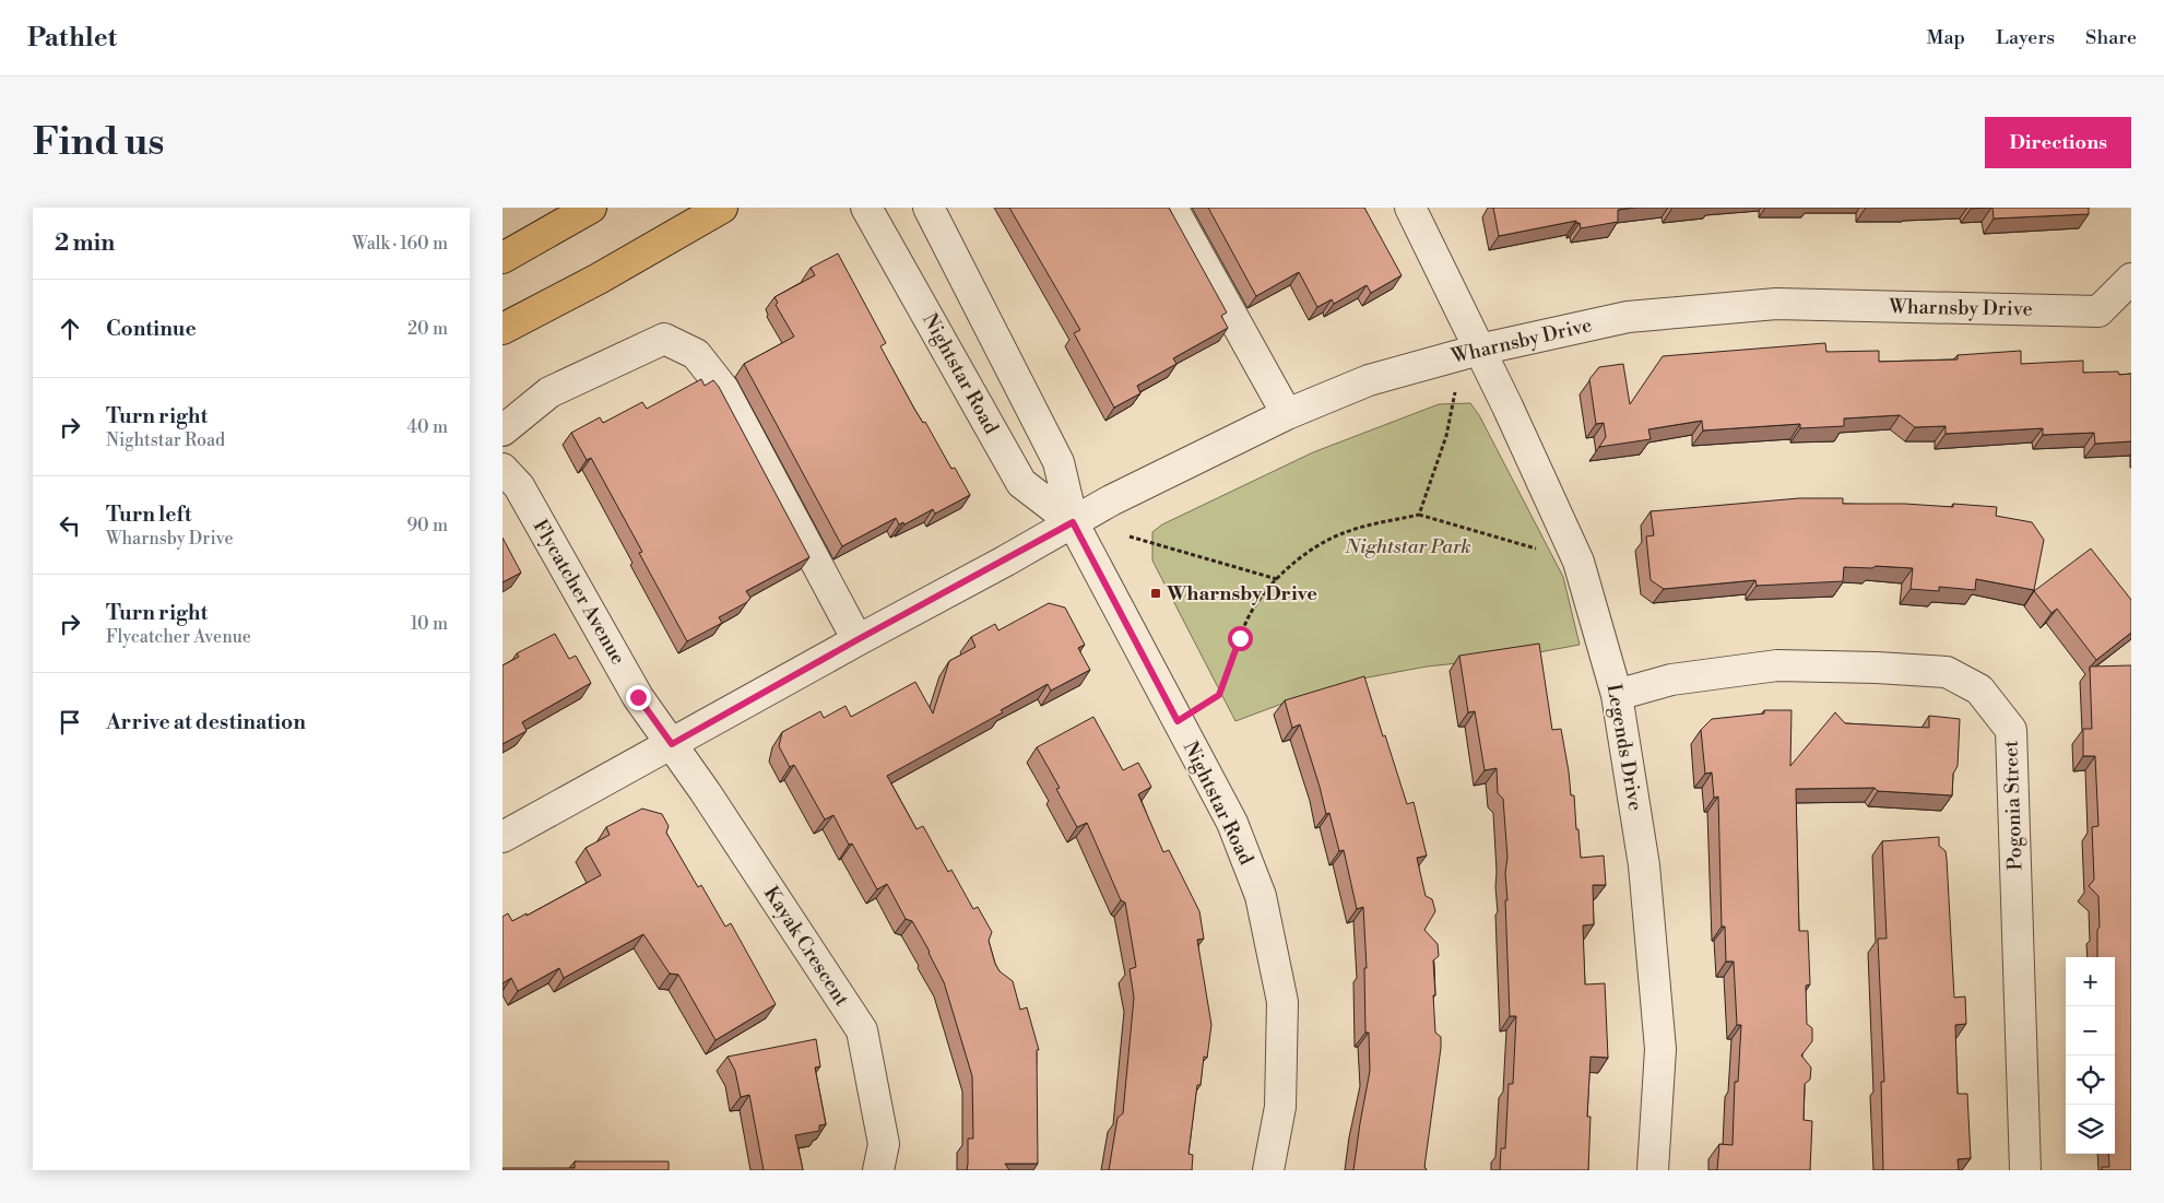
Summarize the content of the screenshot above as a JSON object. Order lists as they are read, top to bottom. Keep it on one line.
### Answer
{"streets":{"street":["Wharnsby Drive","Nightstar Road","Flycatcher Avenue","Legends Drive","Pogonia Street","Kayak Crescent"]},"crossings":[["Wharnsby Drive","Nightstar Road"],["Wharnsby Drive","Flycatcher Avenue"],["Wharnsby Drive","Legends Drive"],["Wharnsby Drive","Kayak Crescent"],["Flycatcher Avenue","Kayak Crescent"],["Legends Drive","Pogonia Street"]],"parks":["Nightstar Park"],"places":{"transit":["Wharnsby Drive"]},"page":{"header":"Pathlet","nav":["Map","Layers","Share"],"buttons":"Directions","title":"Find us","heading":["2 min","Walk · 160 m"],"list":[["Continue","20 m"],["Turn right","Nightstar Road","40 m"],["Turn left","Wharnsby Drive","90 m"],["Turn right","Flycatcher Avenue","10 m"],"Arrive at destination"],"map_buttons":["+","−"]}}
